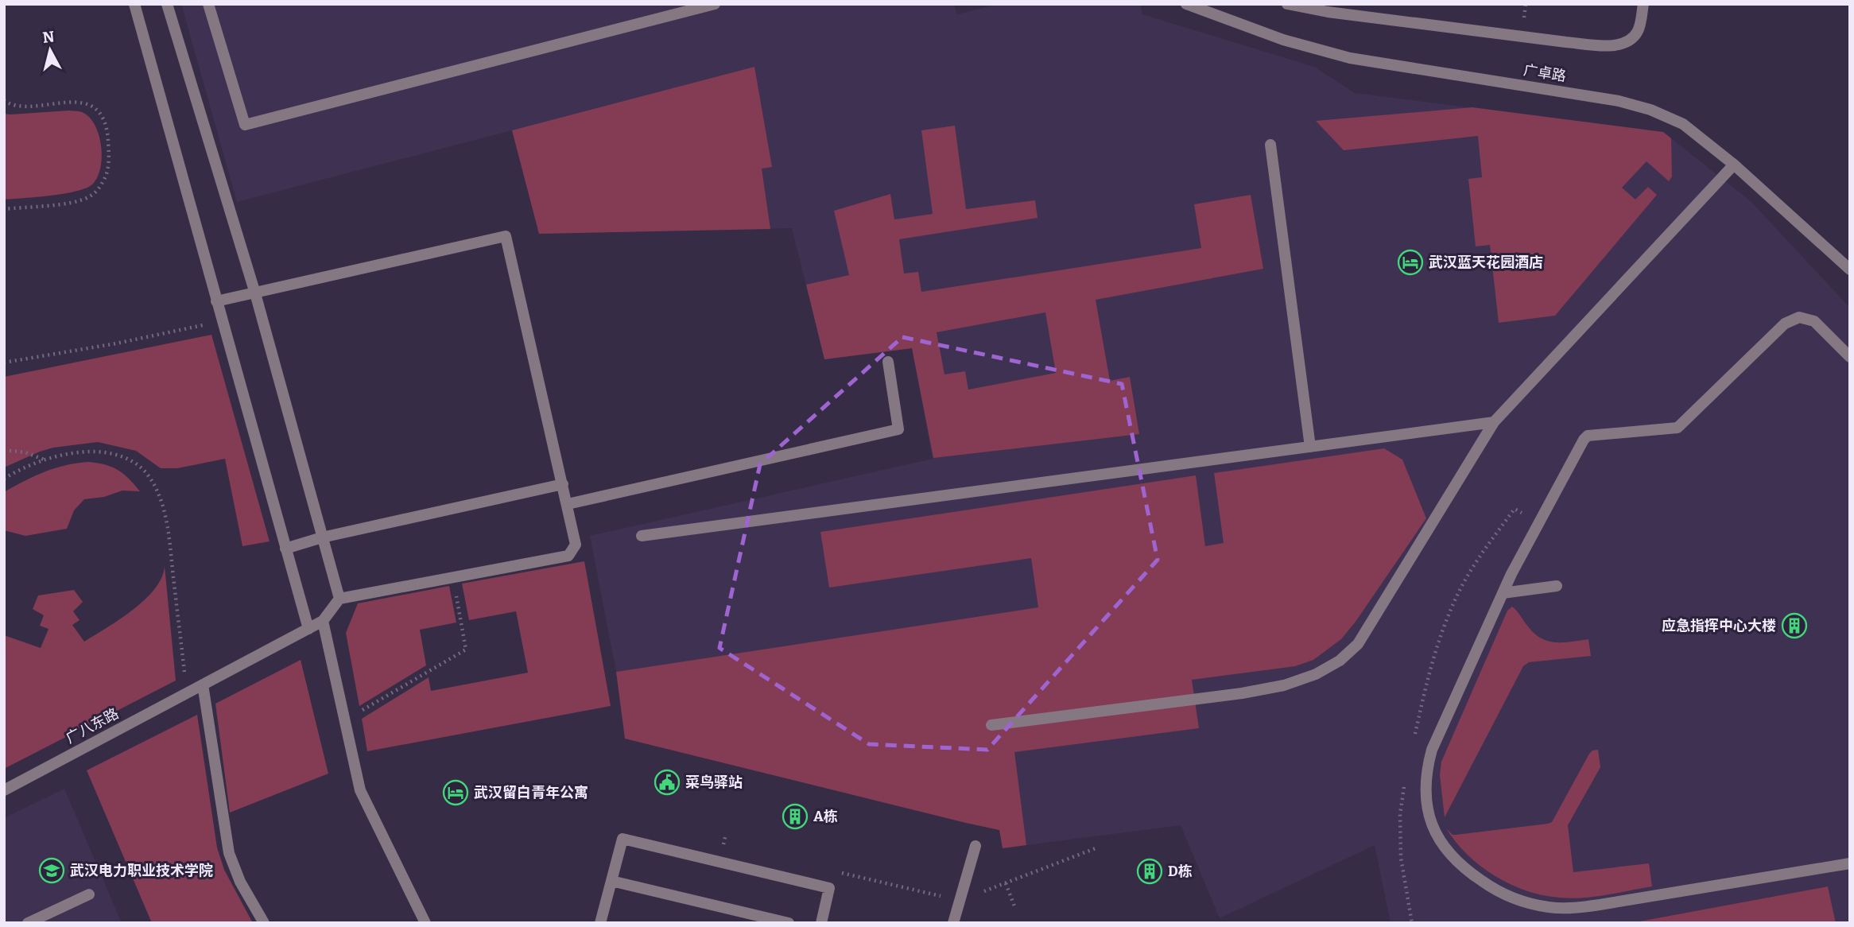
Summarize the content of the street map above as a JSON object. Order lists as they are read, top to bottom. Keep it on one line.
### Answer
{"streets":{"street":["广卓路","广八东路"]},"places":{"hotel":["武汉蓝天花园酒店","武汉留白青年公寓"],"building":["应急指挥中心大楼","A栋","D栋"],"public building":["菜鸟驿站"],"school or university":["武汉电力职业技术学院"]},"north":"top"}
